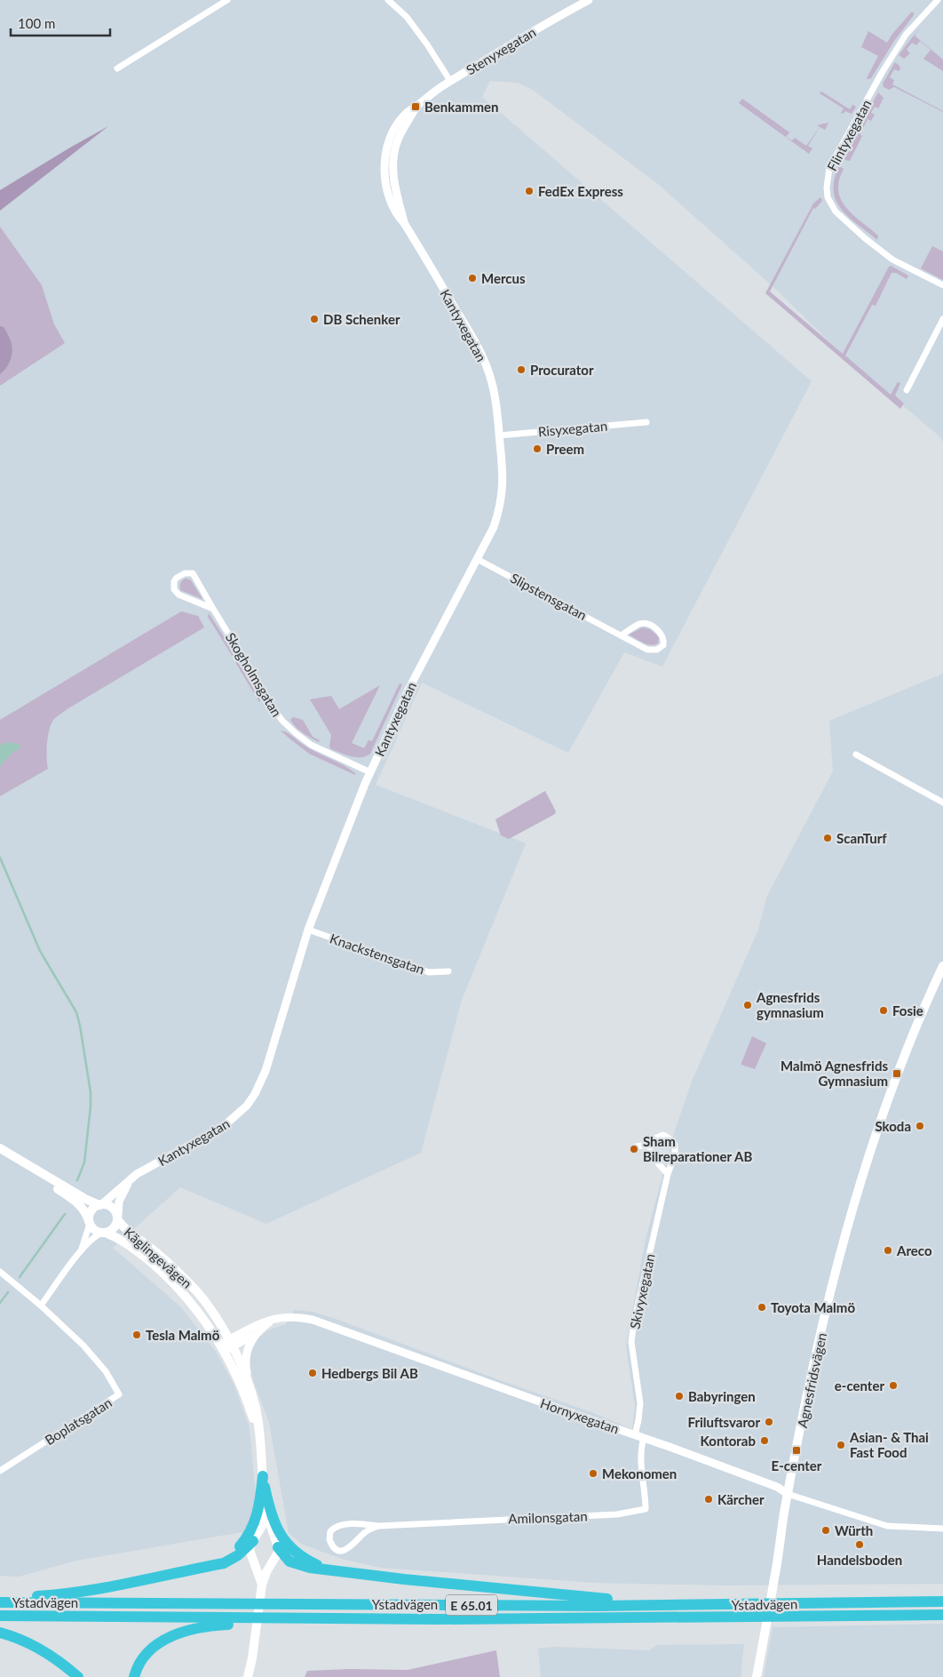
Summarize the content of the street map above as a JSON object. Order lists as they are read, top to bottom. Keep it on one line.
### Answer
{"streets":{"highway":["Ystadvägen","E 65.01"],"main road":["Käglingevägen","Agnesfridsvägen"],"street":["Stenyxegatan","Flintyxegatan","Kantyxegatan","Risyxegatan","Slipstensgatan","Skogholmsgatan","Knackstensgatan","Skivyxegatan","Hornyxegatan","Boplatsgatan","Amilonsgatan"]},"crossings":[["Stenyxegatan","Kantyxegatan"],["Kantyxegatan","Risyxegatan"],["Kantyxegatan","Slipstensgatan"],["Kantyxegatan","Skogholmsgatan"],["Kantyxegatan","Knackstensgatan"],["Kantyxegatan","Käglingevägen"],["Käglingevägen","Hornyxegatan"],["Skivyxegatan","Hornyxegatan"],["Agnesfridsvägen","Hornyxegatan"],["Hornyxegatan","Amilonsgatan"]],"places":{"transit":["Benkammen","Malmö Agnesfrids Gymnasium","E-center"],"other":["FedEx Express","Mercus","DB Schenker","Procurator","Preem","ScanTurf","Agnesfrids gymnasium","Fosie","Skoda","Sham Bilreparationer AB","Areco","Toyota Malmö","Tesla Malmö","Hedbergs Bil AB","e-center","Babyringen","Friluftsvaror","Kontorab","Asian- & Thai Fast Food","Mekonomen","Kärcher","Würth","Handelsboden"]},"scale_bar":"100 m"}
